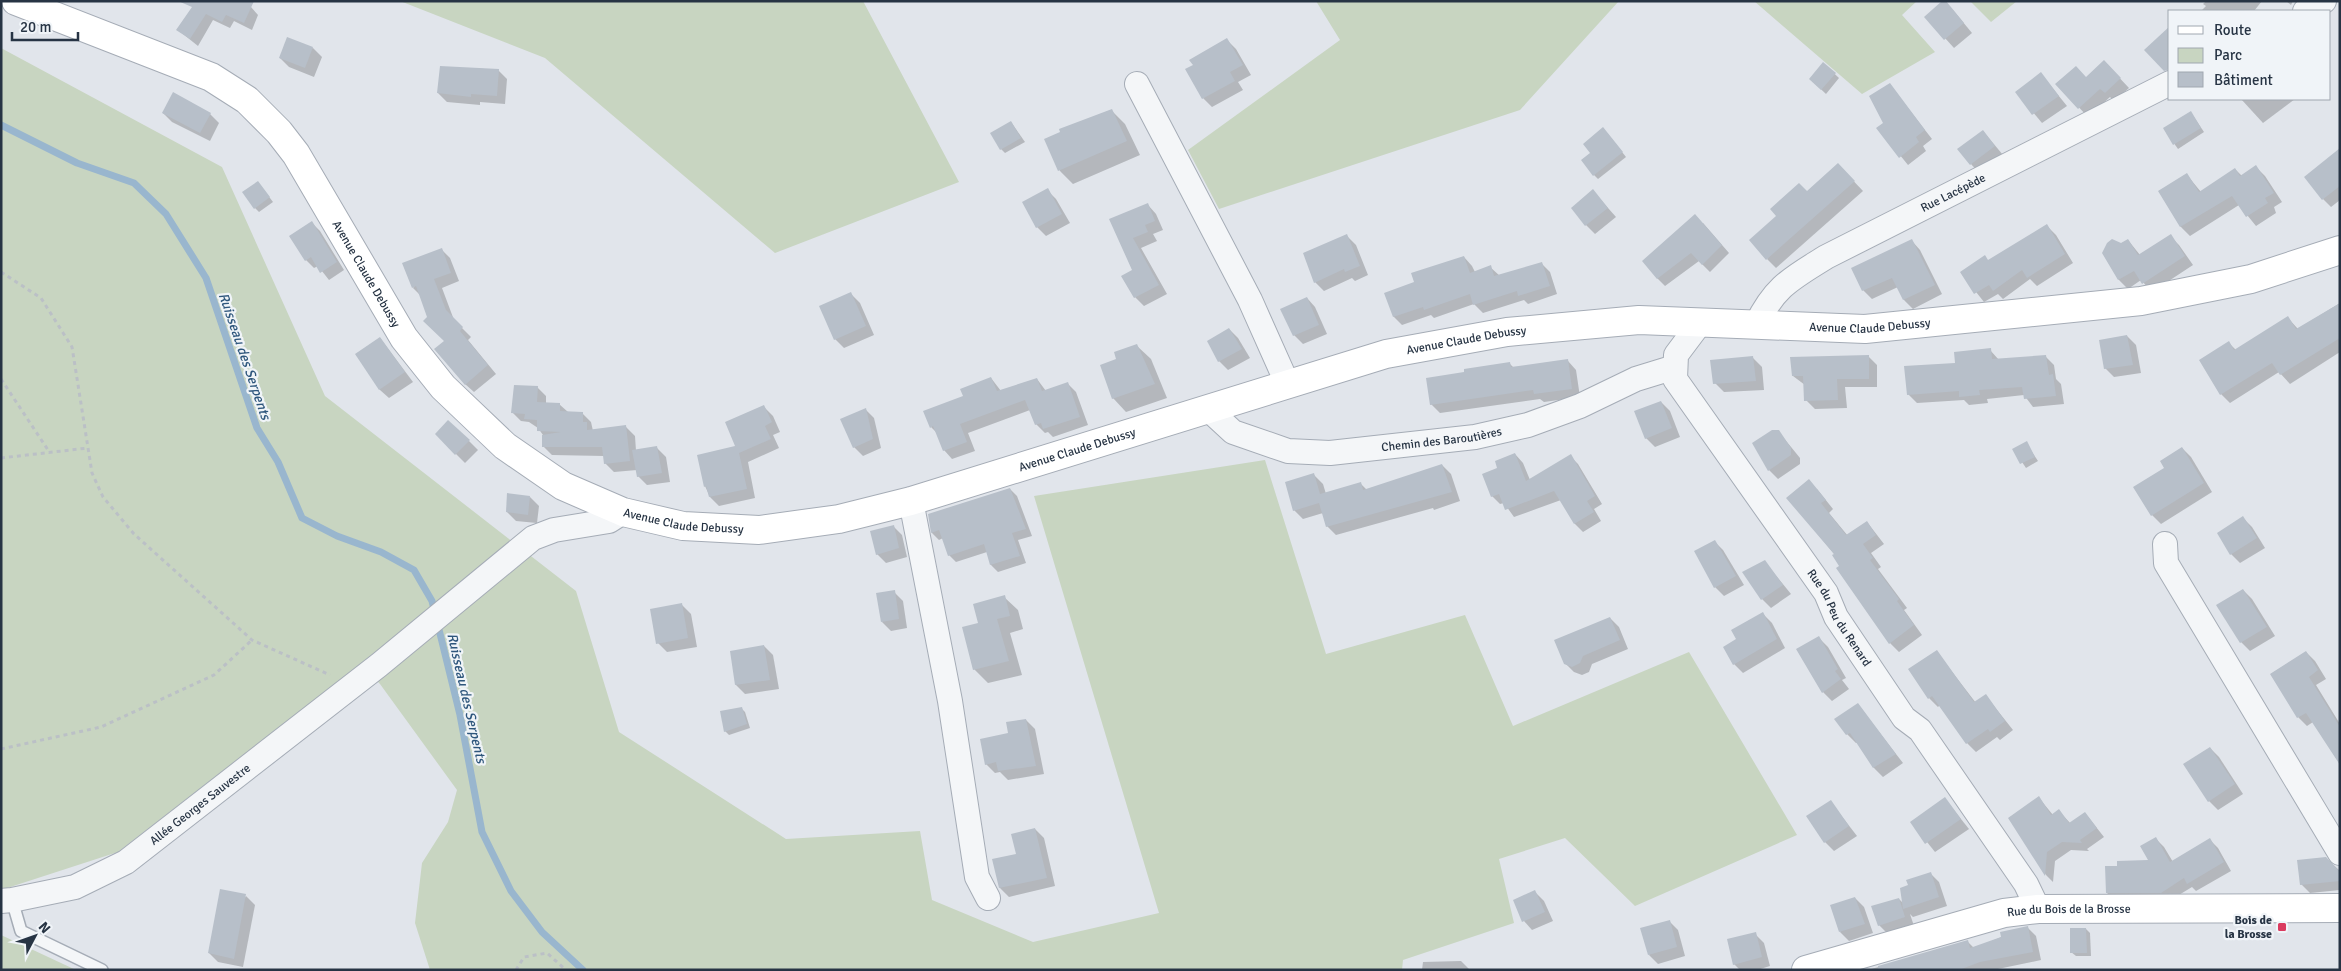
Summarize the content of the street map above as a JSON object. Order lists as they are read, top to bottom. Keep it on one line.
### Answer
{"streets":{"main road":["Avenue Claude Debussy","Rue du Bois de la Brosse"],"street":["Rue Lacépède","Chemin des Baroutières","Rue du Peu du Renard","Allée Georges Sauvestre"]},"crossings":[["Rue Lacépède","Avenue Claude Debussy"],["Avenue Claude Debussy","Chemin des Baroutières"],["Avenue Claude Debussy","Allée Georges Sauvestre"],["Chemin des Baroutières","Rue du Peu du Renard"],["Rue du Peu du Renard","Rue du Bois de la Brosse"]],"water":["Ruisseau des Serpents"],"places":{"transit":["Bois de la Brosse"]},"legend":["Route","Parc","Bâtiment"],"scale_bar":"20 m","north":"top right"}
